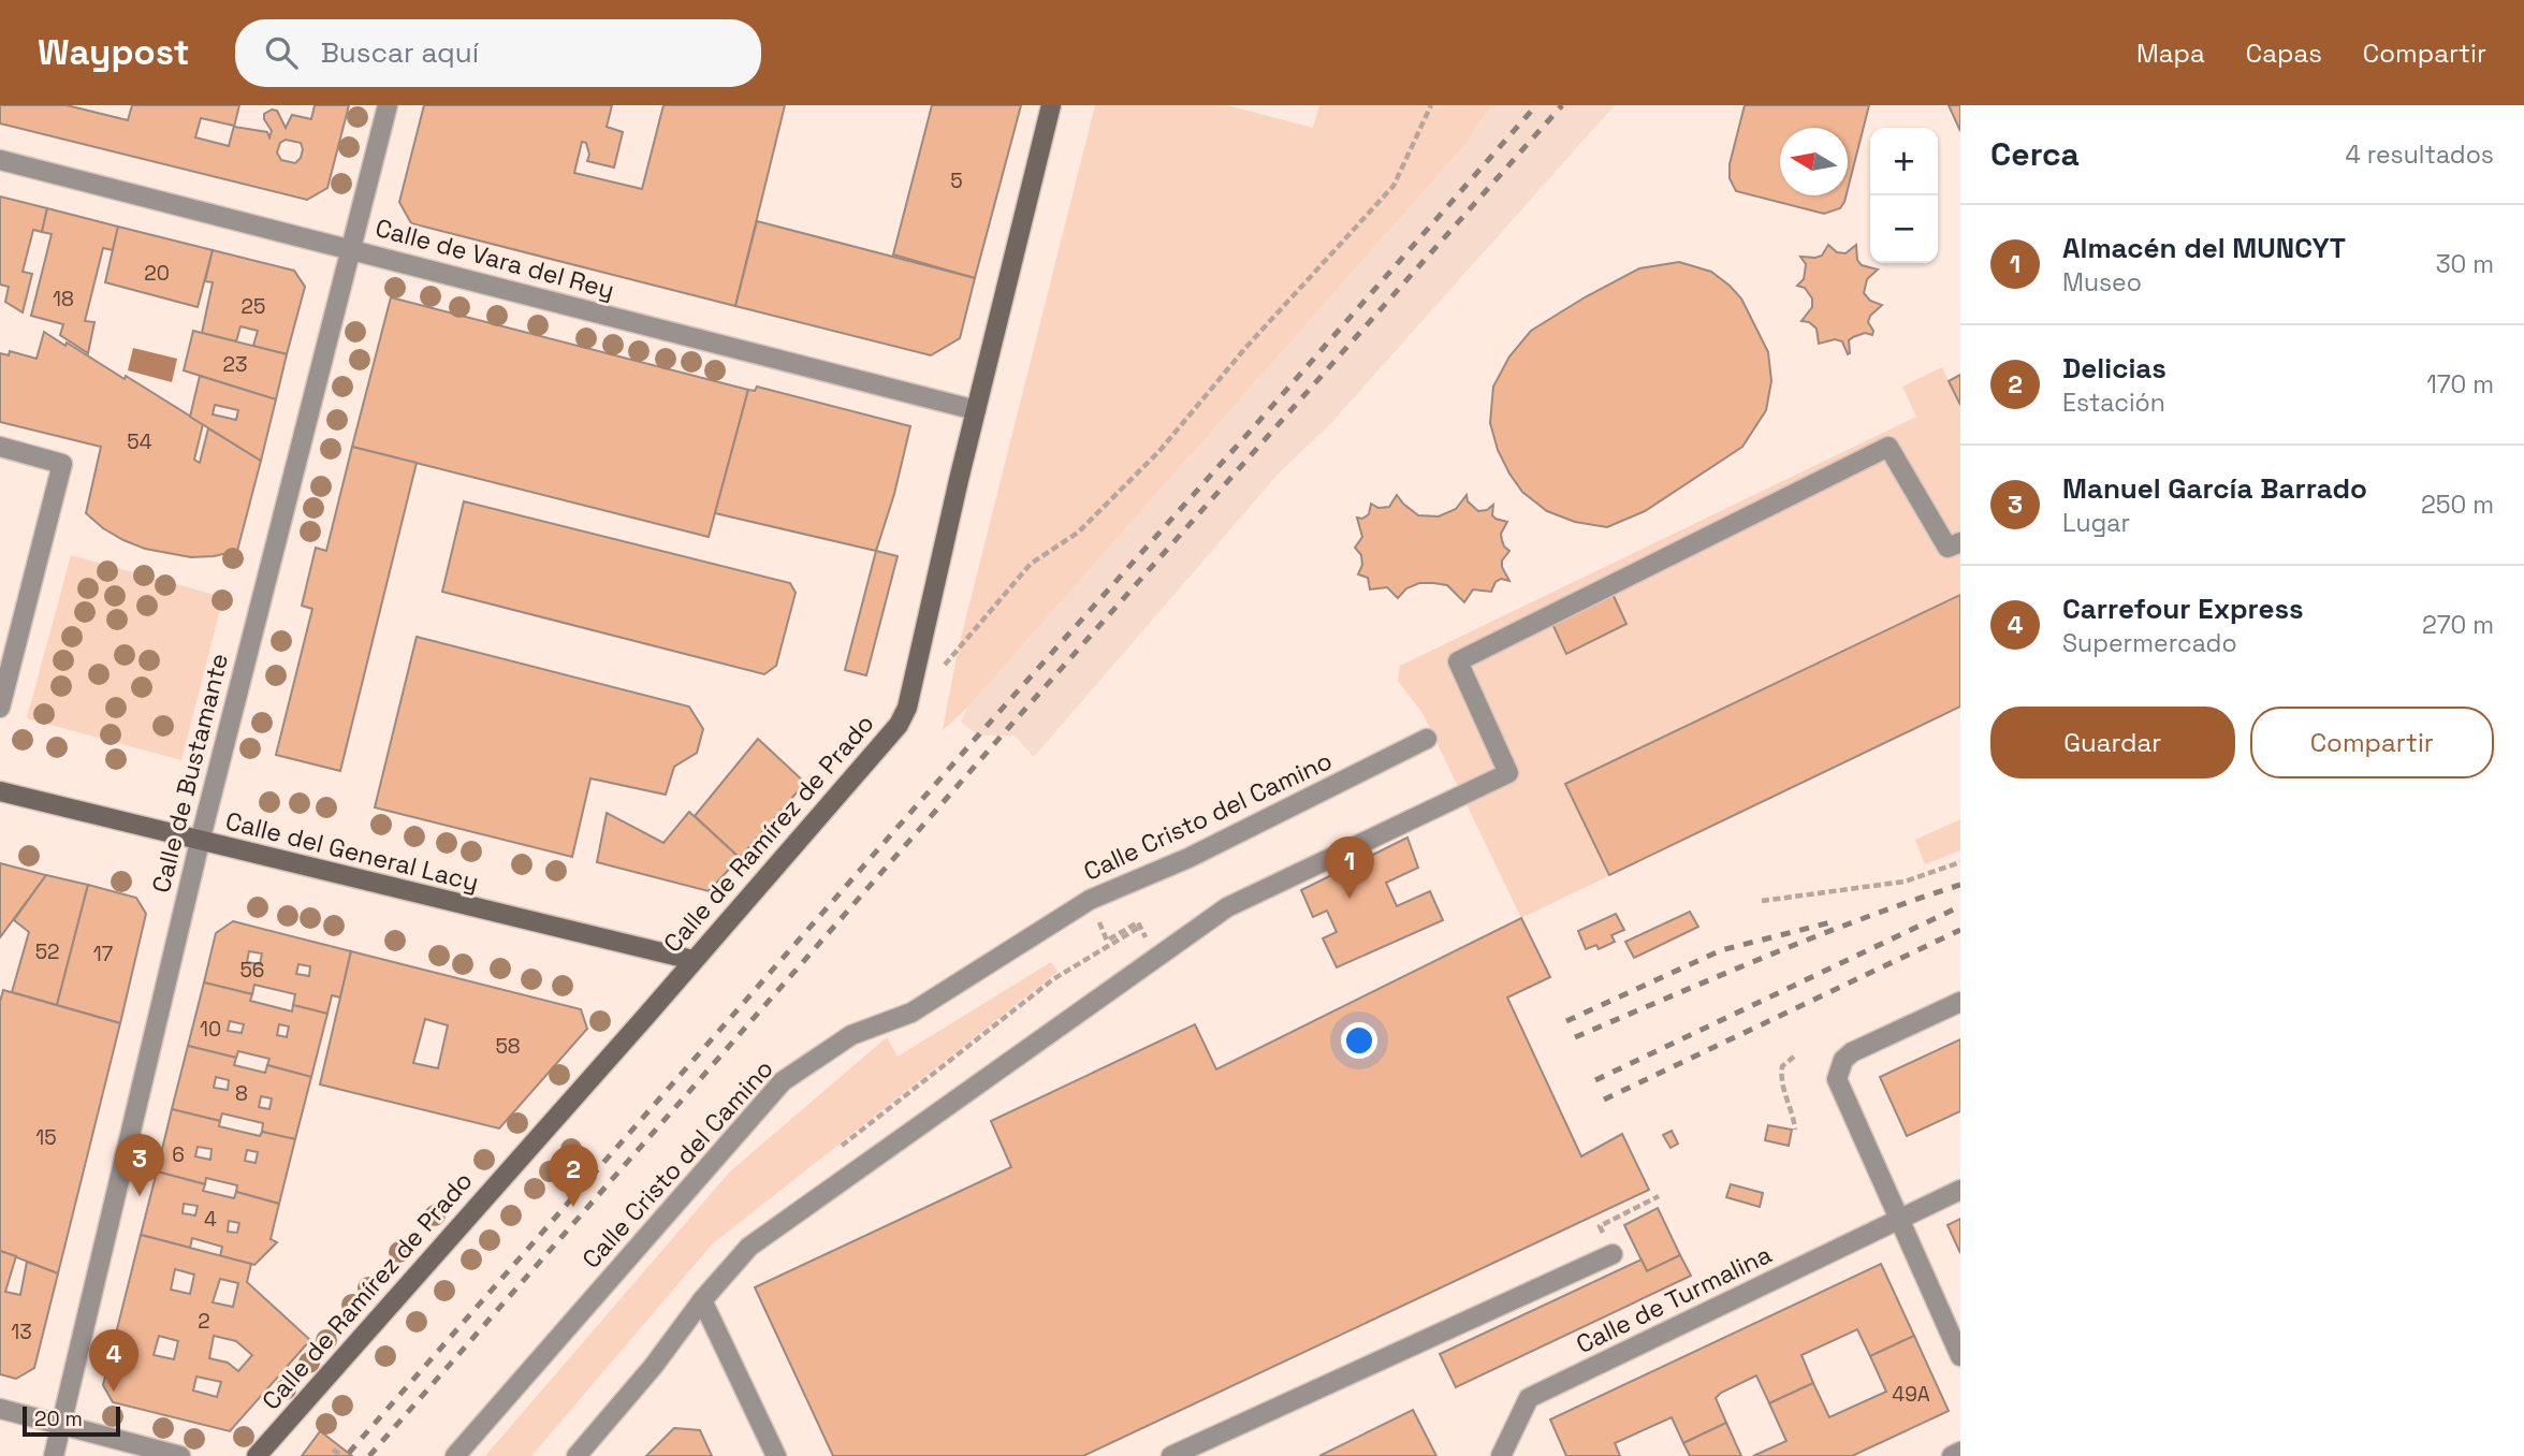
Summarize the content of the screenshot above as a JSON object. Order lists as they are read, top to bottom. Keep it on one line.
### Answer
{"streets":{"main road":["Calle de Ramírez de Prado","Calle del General Lacy"],"street":["Calle de Vara del Rey","Calle de Bustamante","Calle Cristo del Camino","Calle de Turmalina"]},"crossings":[["Calle de Vara del Rey","Calle de Bustamante"],["Calle de Vara del Rey","Calle de Ramírez de Prado"],["Calle de Bustamante","Calle del General Lacy"],["Calle de Ramírez de Prado","Calle del General Lacy"]],"house_numbers":["5","20","18","25","23","54","52","17","56","10","58","8","15","6","4","2","13","49A"],"scale_bar":"20 m","north":"left","page":{"header":"Waypost","search":"Buscar aquí","nav":["Mapa","Capas","Compartir"],"heading":["Cerca","4 resultados"],"map_buttons":["+","−"],"list":[{"mark":"1","name":"Almacén del MUNCYT","note":"Museo","value":"30 m"},{"mark":"2","name":"Delicias","note":"Estación","value":"170 m"},{"mark":"3","name":"Manuel García Barrado","note":"Lugar","value":"250 m"},{"mark":"4","name":"Carrefour Express","note":"Supermercado","value":"270 m"}],"buttons":["Guardar","Compartir"],"pins":["1","3","2","4"],"scale":"20 m"}}
